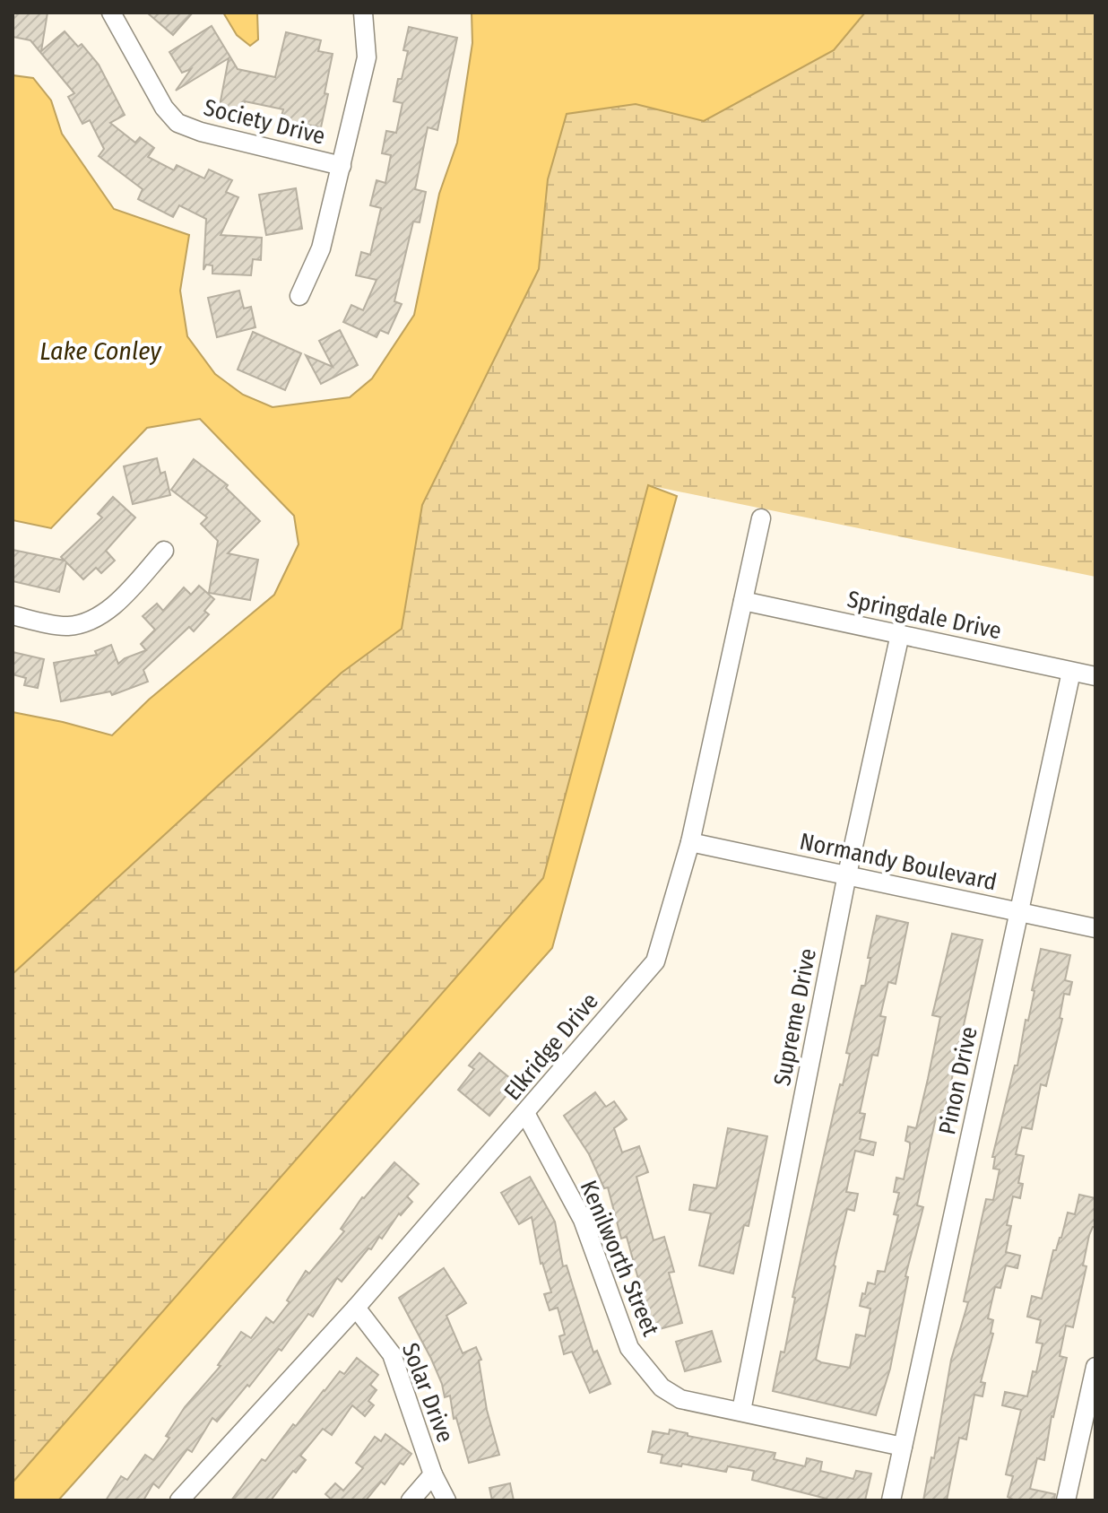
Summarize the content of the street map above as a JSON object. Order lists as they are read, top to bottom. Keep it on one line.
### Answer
{"streets":{"street":["Society Drive","Springdale Drive","Normandy Boulevard","Supreme Drive","Elkridge Drive","Pinon Drive","Kenilworth Street","Solar Drive"]},"crossings":[["Springdale Drive","Supreme Drive"],["Springdale Drive","Elkridge Drive"],["Springdale Drive","Pinon Drive"],["Normandy Boulevard","Supreme Drive"],["Normandy Boulevard","Elkridge Drive"],["Normandy Boulevard","Pinon Drive"],["Supreme Drive","Kenilworth Street"],["Elkridge Drive","Kenilworth Street"],["Elkridge Drive","Solar Drive"],["Pinon Drive","Kenilworth Street"]],"water":["Lake Conley"]}
